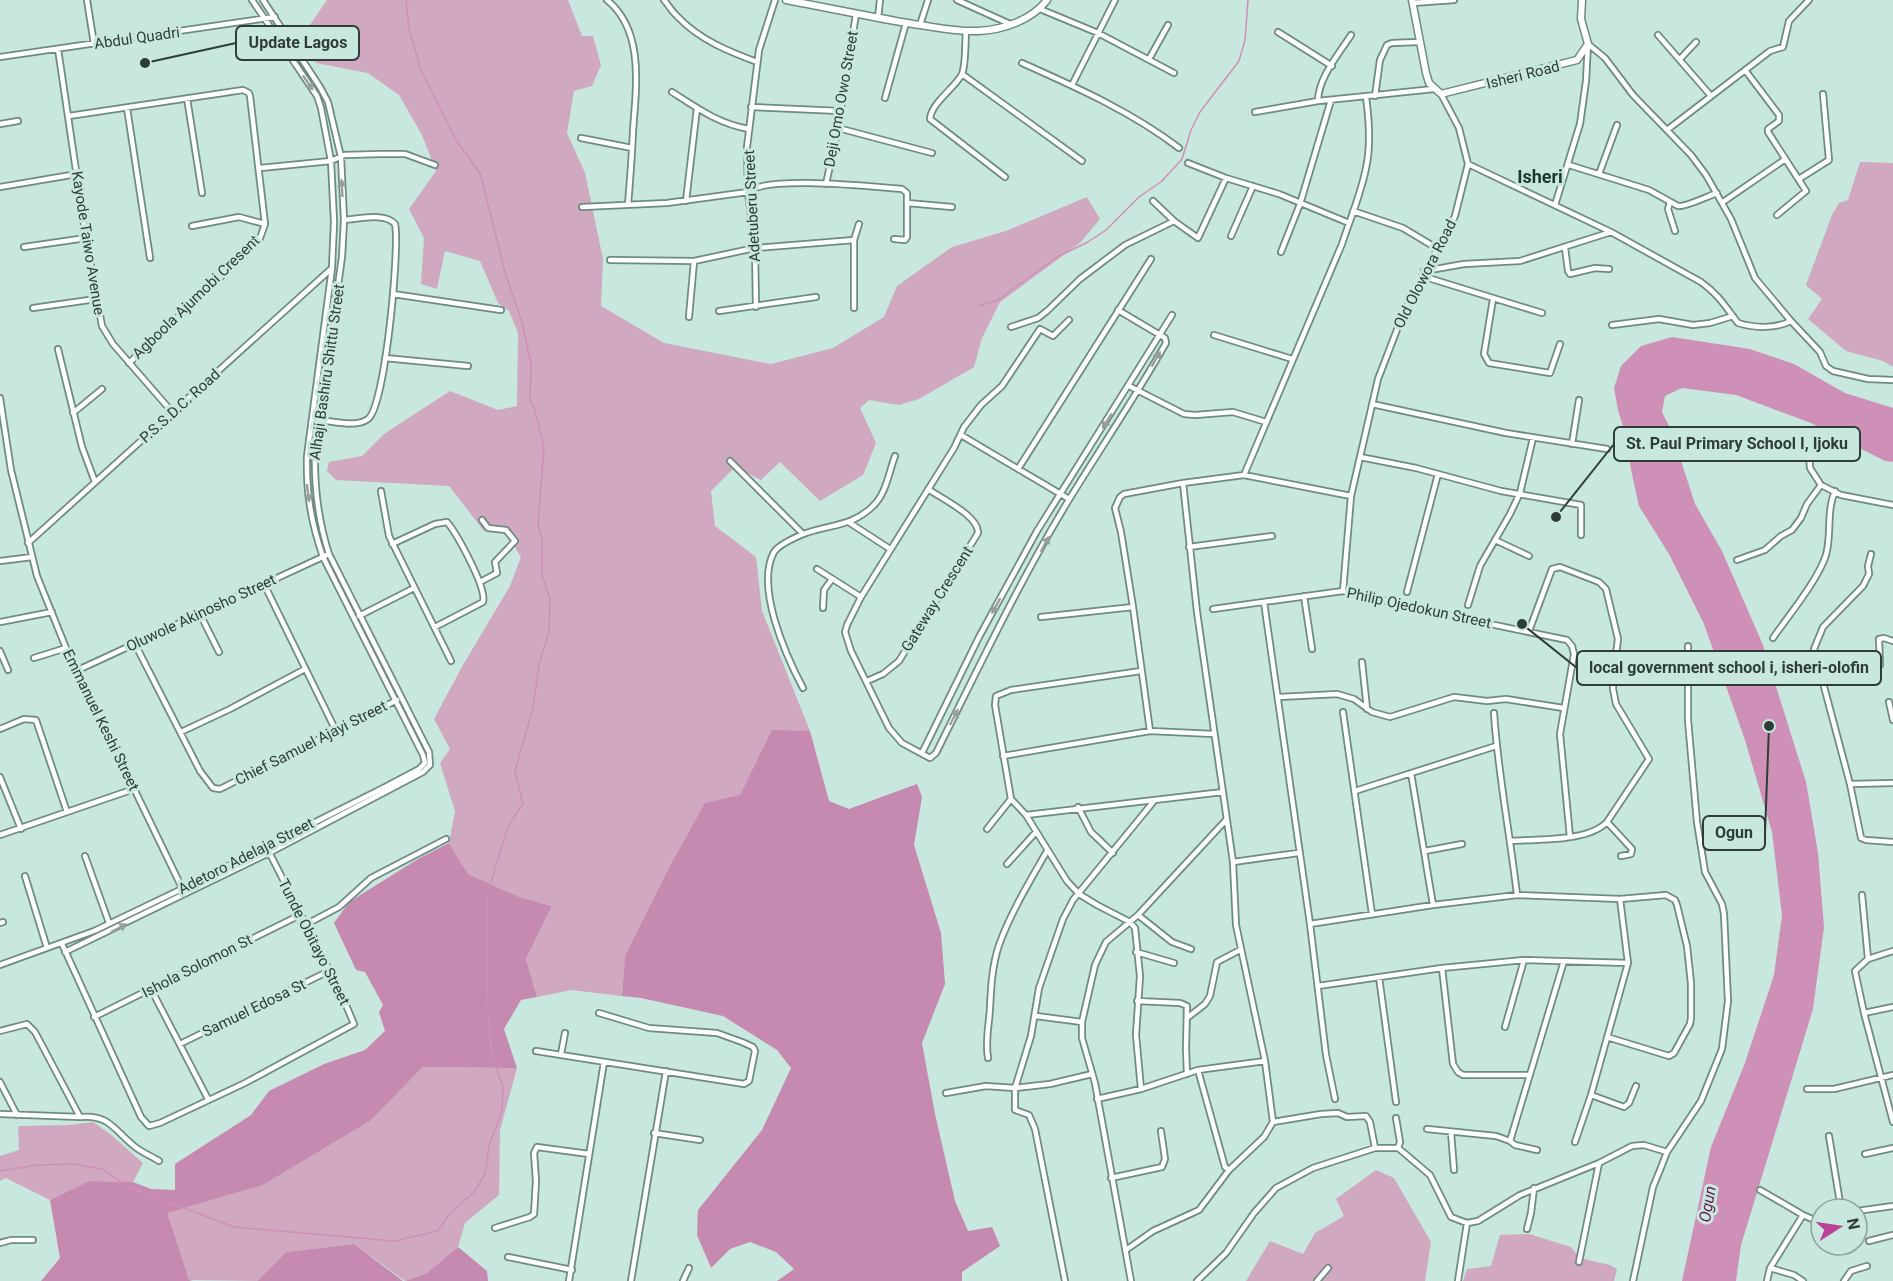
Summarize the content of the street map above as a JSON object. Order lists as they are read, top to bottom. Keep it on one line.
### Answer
{"streets":{"street":["Abdul Quadri","Isheri Road","Deji Omo Owo Street","Adetuberu Street","Kayode Taiwo Avenue","Old Olowora Road","Agboola Ajumobi Cresent","Alhaji Bashiru Shittu Street","P.S.S.D.C. Road","Gateway Crescent","Philip Ojedokun Street","Oluwole Akinosho Street","Emmanuel Keshi Street","Chief Samuel Ajayi Street","Adetoro Adelaja Street","Tunde Obitayo Street","Ishola Solomon St","Samuel Edosa St"]},"crossings":[["Abdul Quadri","Kayode Taiwo Avenue"],["Abdul Quadri","Alhaji Bashiru Shittu Street"],["Isheri Road","Old Olowora Road"],["Kayode Taiwo Avenue","Agboola Ajumobi Cresent"],["Kayode Taiwo Avenue","P.S.S.D.C. Road"],["Old Olowora Road","Philip Ojedokun Street"],["Alhaji Bashiru Shittu Street","P.S.S.D.C. Road"],["Alhaji Bashiru Shittu Street","Oluwole Akinosho Street"],["Alhaji Bashiru Shittu Street","Chief Samuel Ajayi Street"],["Alhaji Bashiru Shittu Street","Adetoro Adelaja Street"],["P.S.S.D.C. Road","Emmanuel Keshi Street"],["Oluwole Akinosho Street","Emmanuel Keshi Street"],["Oluwole Akinosho Street","Chief Samuel Ajayi Street"],["Emmanuel Keshi Street","Adetoro Adelaja Street"],["Adetoro Adelaja Street","Tunde Obitayo Street"],["Tunde Obitayo Street","Ishola Solomon St"],["Tunde Obitayo Street","Samuel Edosa St"]],"districts":["Isheri"],"water":["Ogun"],"places":["Update Lagos","St. Paul Primary School I, Ijoku","local government school i, isheri-olofin","Ogun"],"north":"right"}
